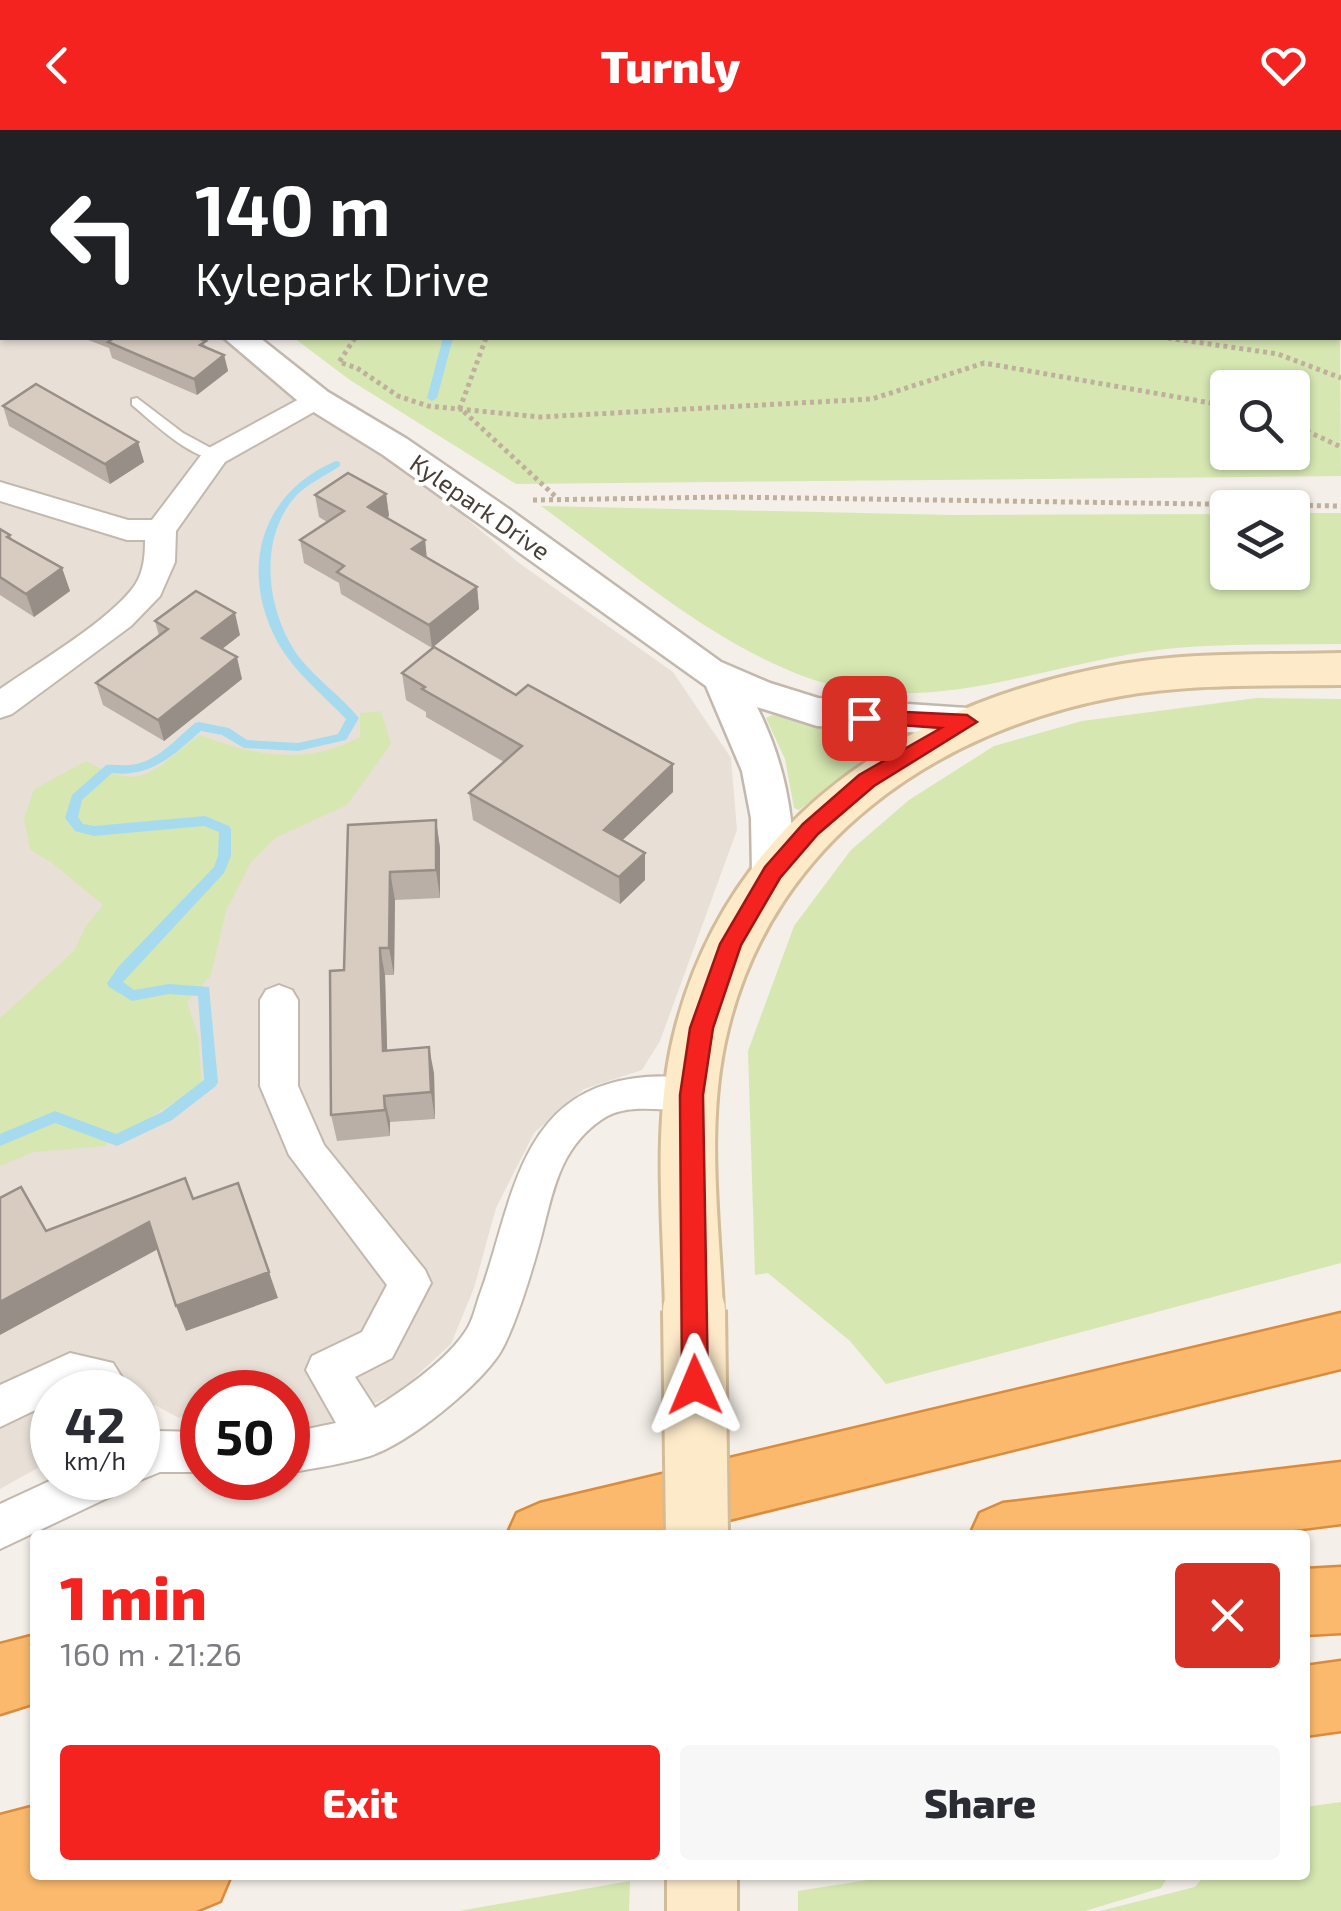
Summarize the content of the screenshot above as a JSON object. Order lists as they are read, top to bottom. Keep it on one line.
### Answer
{"streets":{"street":["Kylepark Drive"]},"page":{"header":"Turnly","turn":["140 m","Kylepark Drive"],"speed":"42 km/h","limit":"50","heading":["1 min","160 m · 21:26"],"buttons":["Exit","Share"]}}
